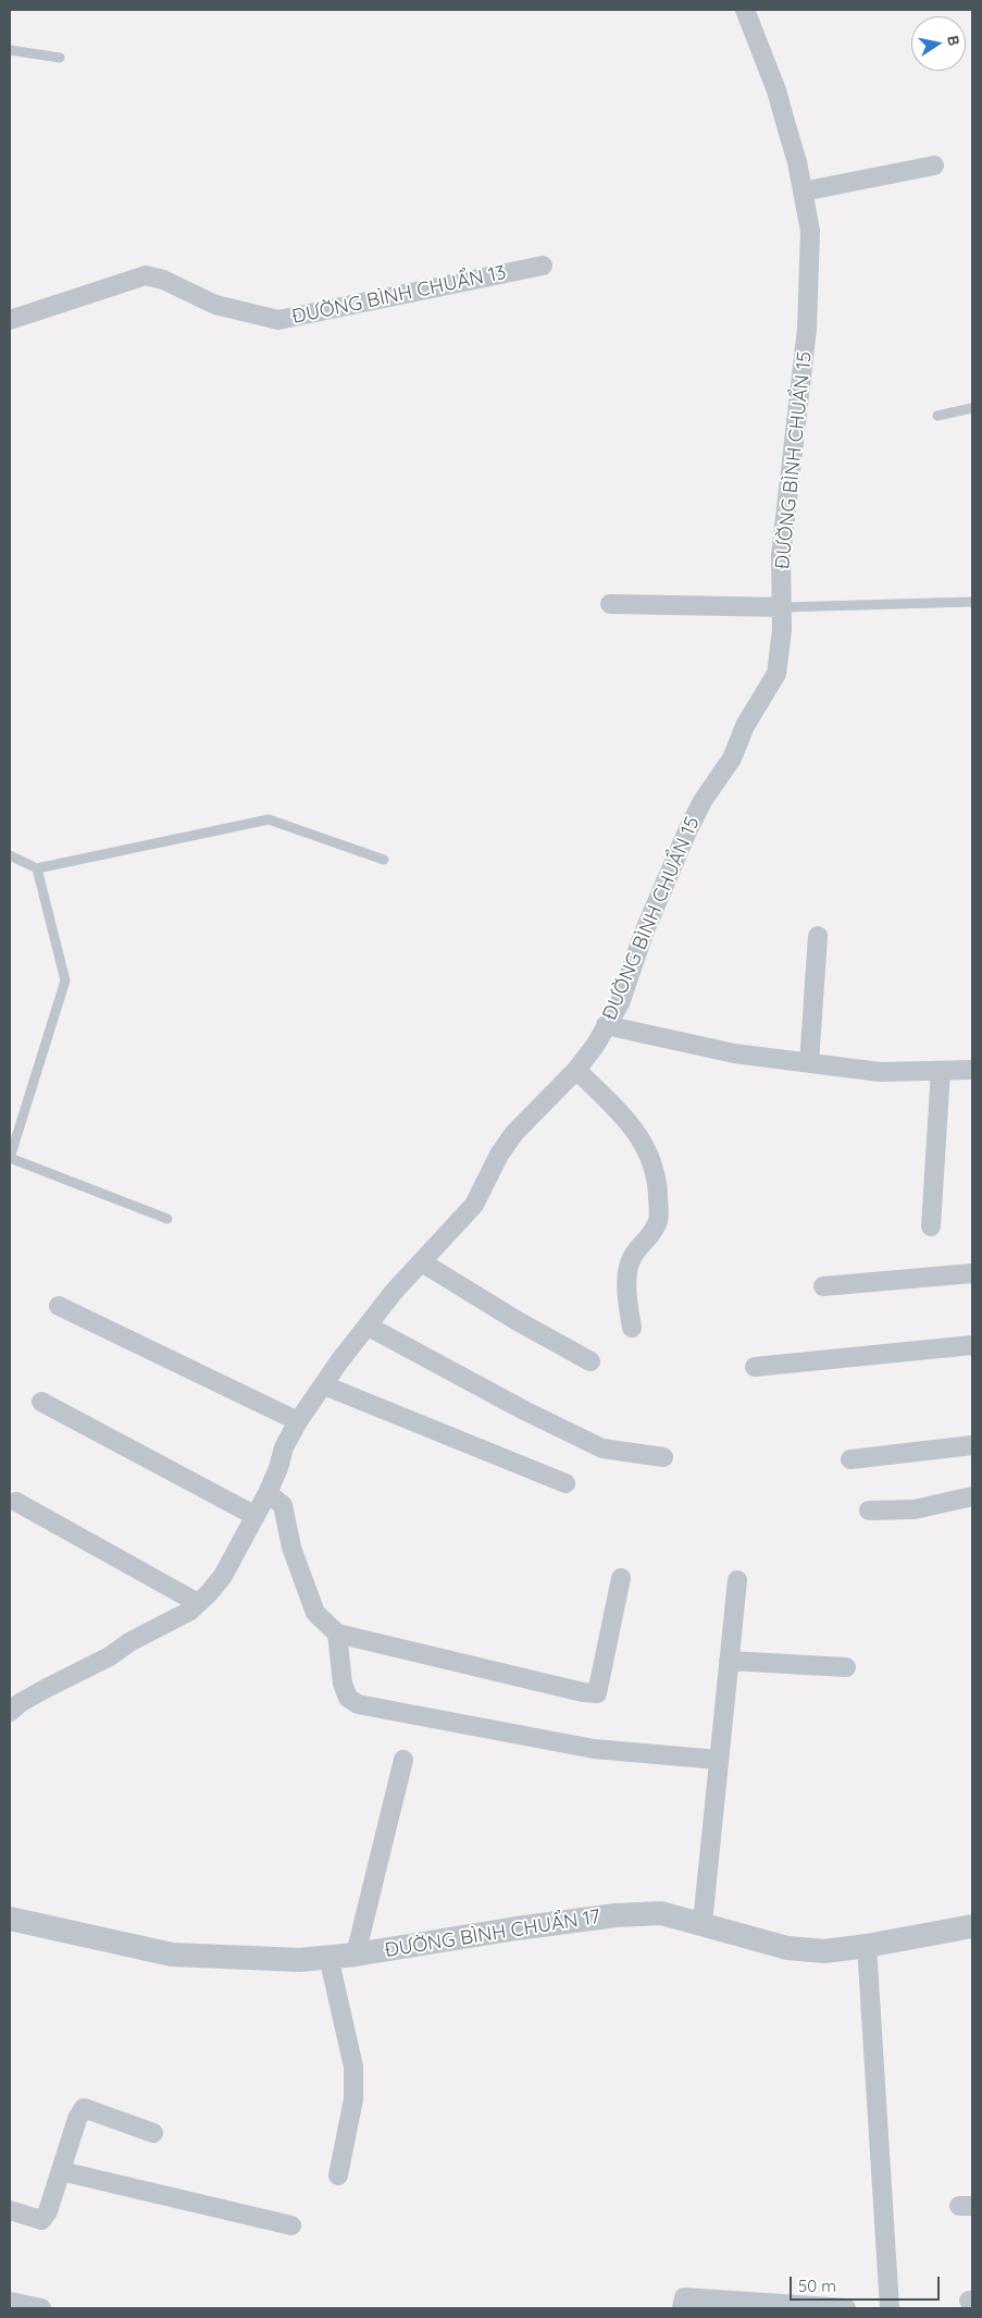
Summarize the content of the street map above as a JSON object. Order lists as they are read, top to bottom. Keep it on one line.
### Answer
{"streets":{"street":["ĐƯỜNG BÌNH CHUẨN 13","ĐƯỜNG BÌNH CHUẨN 15","ĐƯỜNG BÌNH CHUẨN 17"]},"scale_bar":"50 m","north":"right"}
